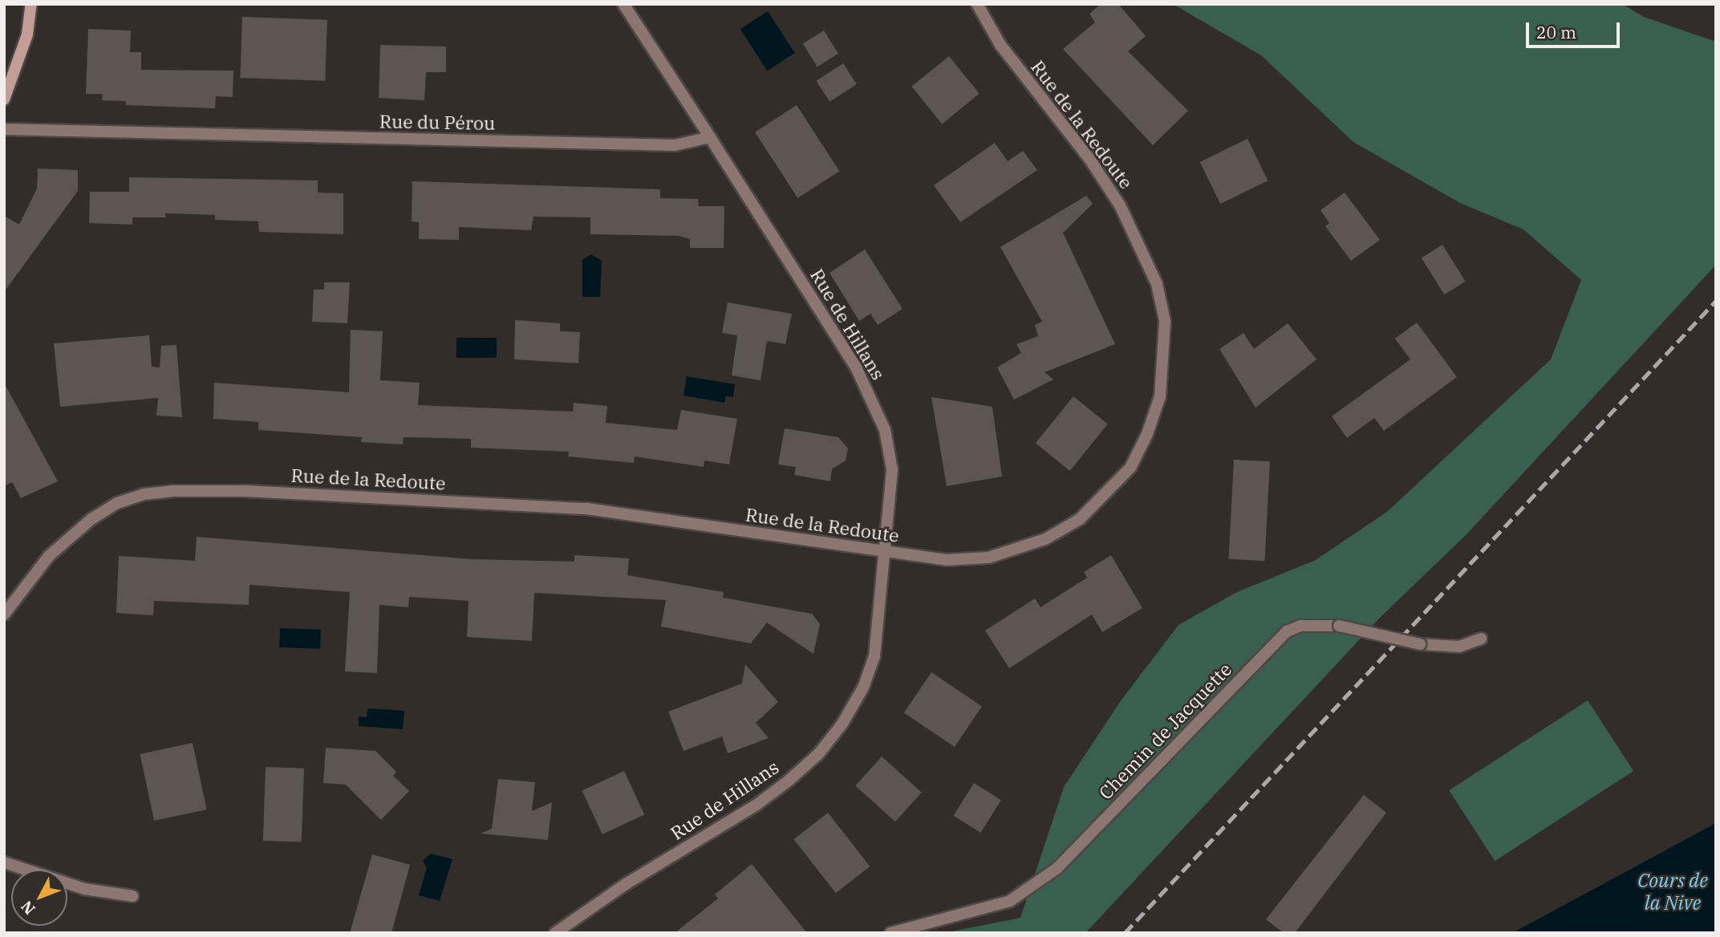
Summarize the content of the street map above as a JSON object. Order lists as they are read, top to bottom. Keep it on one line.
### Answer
{"streets":{"street":["Rue du Pérou","Rue de la Redoute","Rue de Hillans","Chemin de Jacquette"]},"crossings":[["Rue du Pérou","Rue de Hillans"],["Rue de la Redoute","Rue de Hillans"]],"water":["Cours de la Nive"],"scale_bar":"20 m","north":"bottom left"}
